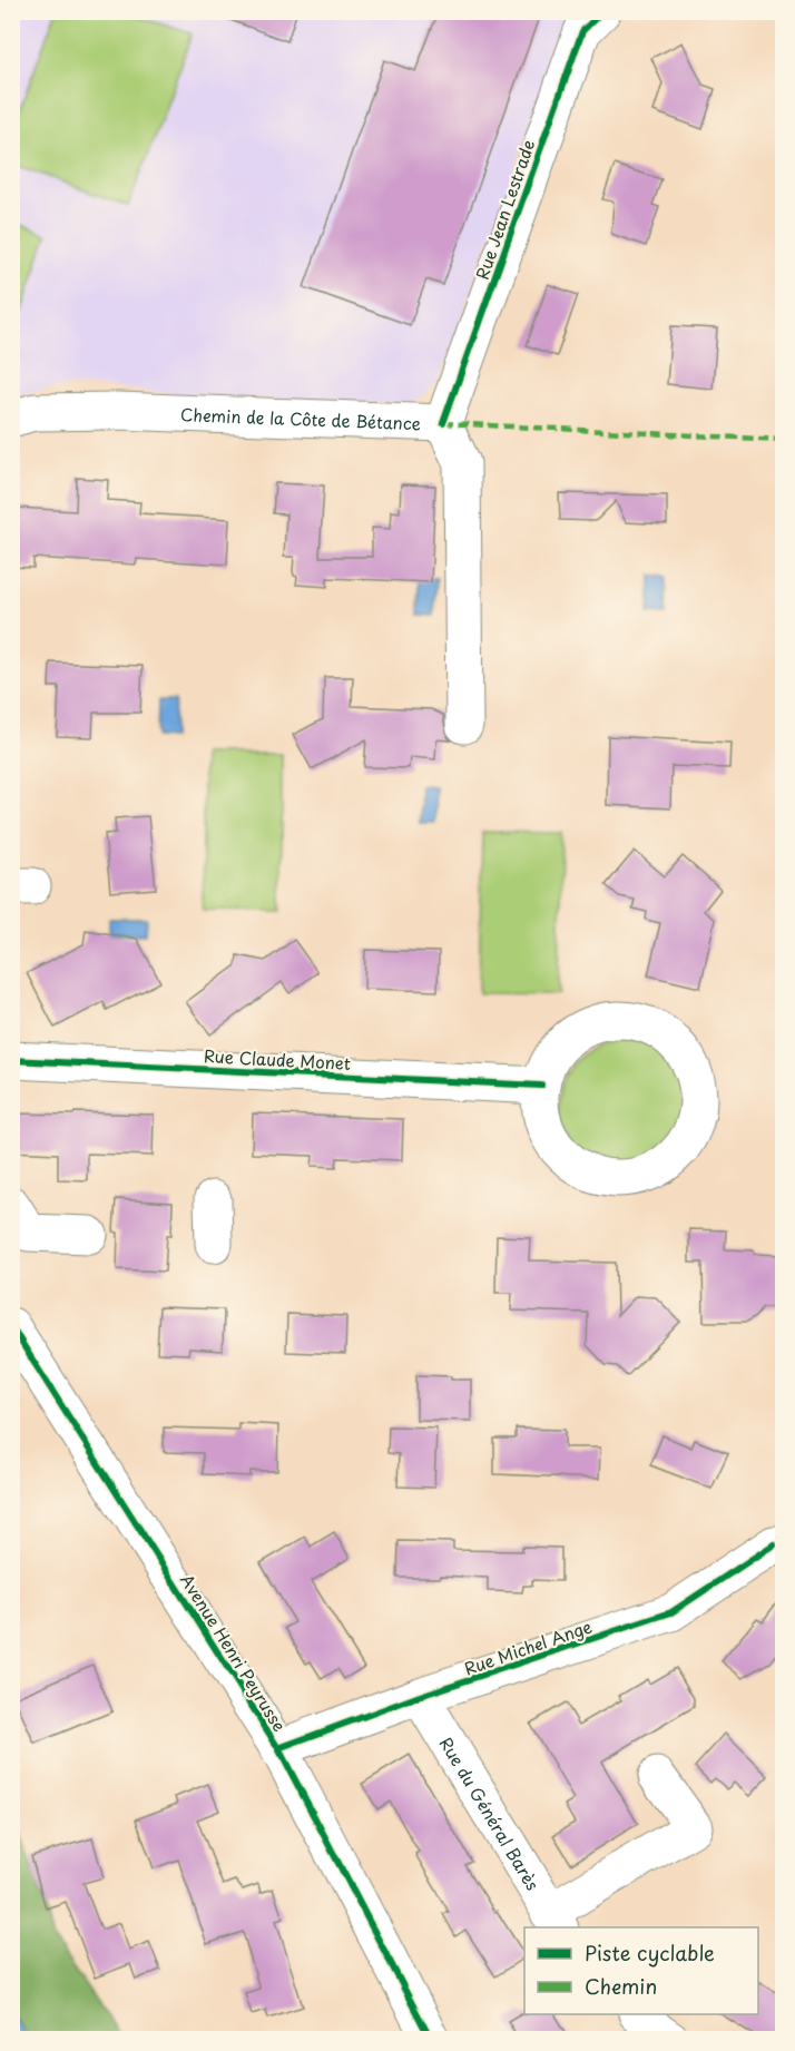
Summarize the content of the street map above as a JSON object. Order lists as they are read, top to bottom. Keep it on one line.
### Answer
{"streets":{"street":["Rue Jean Lestrade","Chemin de la Côte de Bétance","Rue Claude Monet","Rue Michel Ange","Avenue Henri Peyrusse","Rue du Général Barès"]},"crossings":[["Rue Jean Lestrade","Chemin de la Côte de Bétance"],["Rue Michel Ange","Avenue Henri Peyrusse"],["Rue Michel Ange","Rue du Général Barès"]],"legend":["Piste cyclable","Chemin"]}
